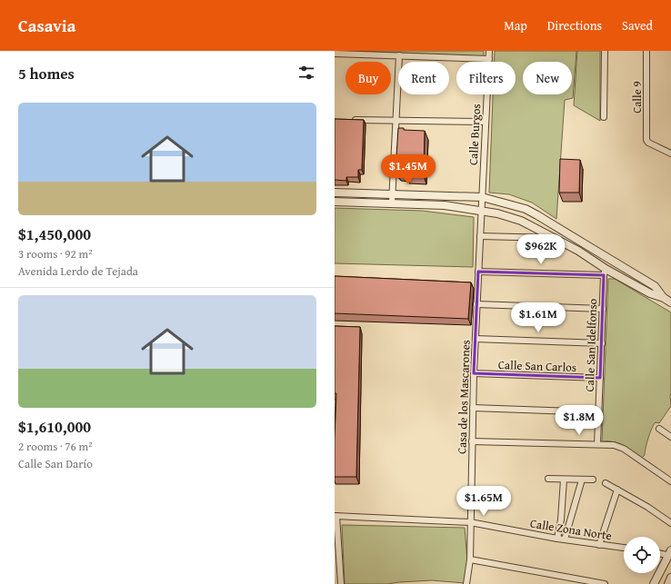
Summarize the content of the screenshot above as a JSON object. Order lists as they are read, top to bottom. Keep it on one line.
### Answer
{"streets":{"street":["Calle 9","Calle Burgos","Calle San Idelfonso","Calle San Carlos","Casa de los Mascarones","Calle Zona Norte"]},"crossings":[["Calle Burgos","Casa de los Mascarones"],["Calle San Idelfonso","Calle San Carlos"],["Calle San Carlos","Casa de los Mascarones"],["Casa de los Mascarones","Calle Zona Norte"]],"page":{"header":"Casavia","nav":["Map","Directions","Saved"],"heading":"5 homes","chip":["Buy","Rent","Filters","New"],"list":[{"name":"$1,450,000","note":"3 rooms · 92 m² · Avenida Lerdo de Tejada"},{"name":"$1,610,000","note":"2 rooms · 76 m² · Calle San Darío"}],"price":["$1.45M","$962K","$1.61M","$1.8M","$1.65M"]}}
